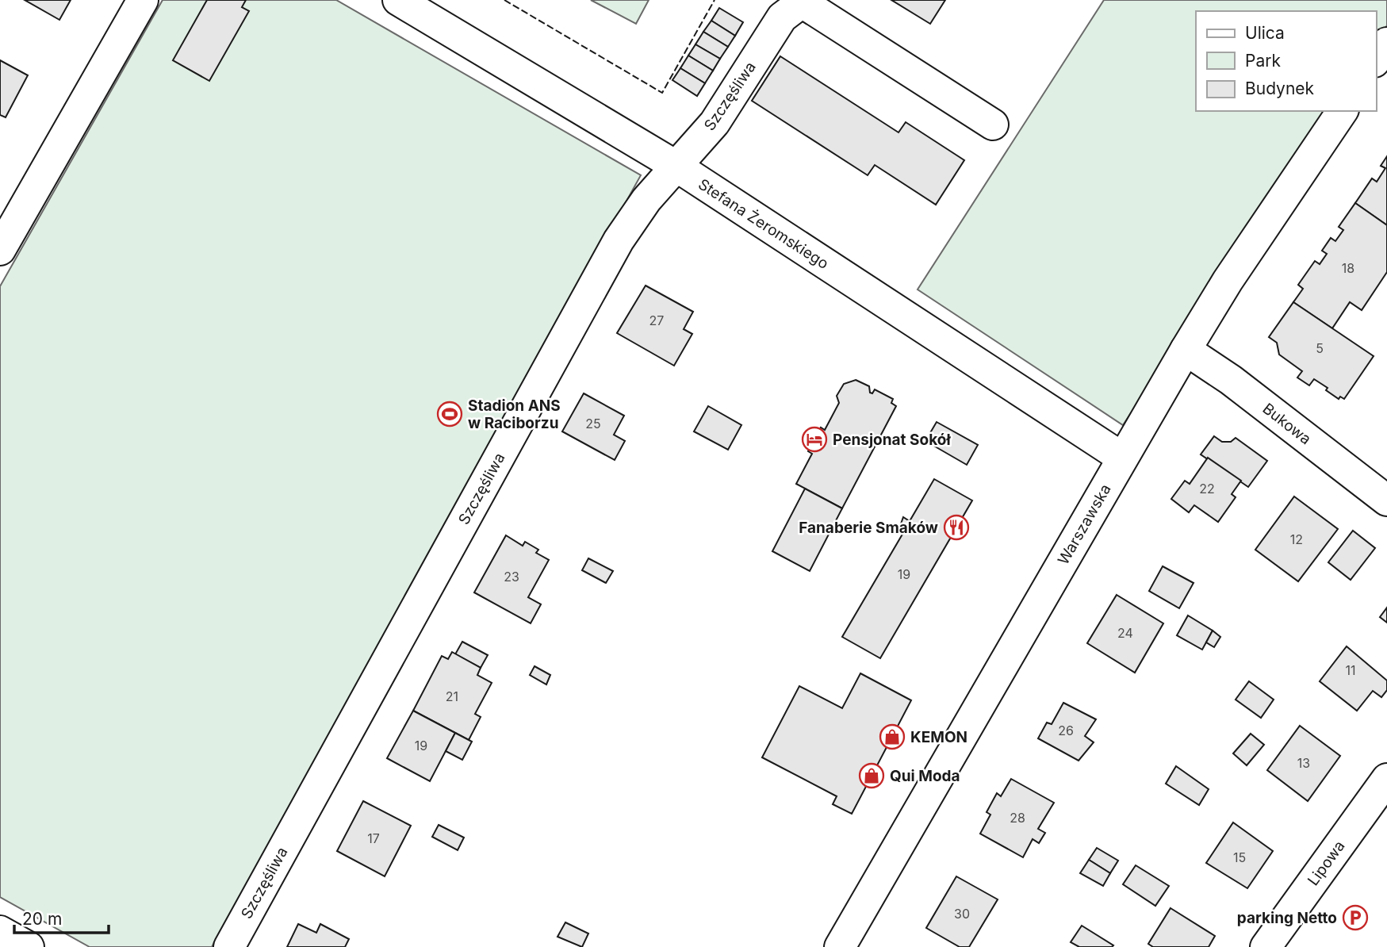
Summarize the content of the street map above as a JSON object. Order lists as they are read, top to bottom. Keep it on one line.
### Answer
{"streets":{"street":["Szczęśliwa","Stefana Żeromskiego","Bukowa","Warszawska","Lipowa"]},"crossings":[["Szczęśliwa","Stefana Żeromskiego"],["Stefana Żeromskiego","Warszawska"],["Bukowa","Warszawska"]],"places":{"sports":["Stadion ANS w Raciborzu"],"hotel":["Pensjonat Sokół"],"restaurant":["Fanaberie Smaków"],"shop":["KEMON","Qui Moda"],"parking":["parking Netto"]},"house_numbers":["18","27","5","25","22","12","19","23","24","11","21","26","19","13","28","17","15","30"],"legend":["Ulica","Park","Budynek"],"scale_bar":"20 m"}
